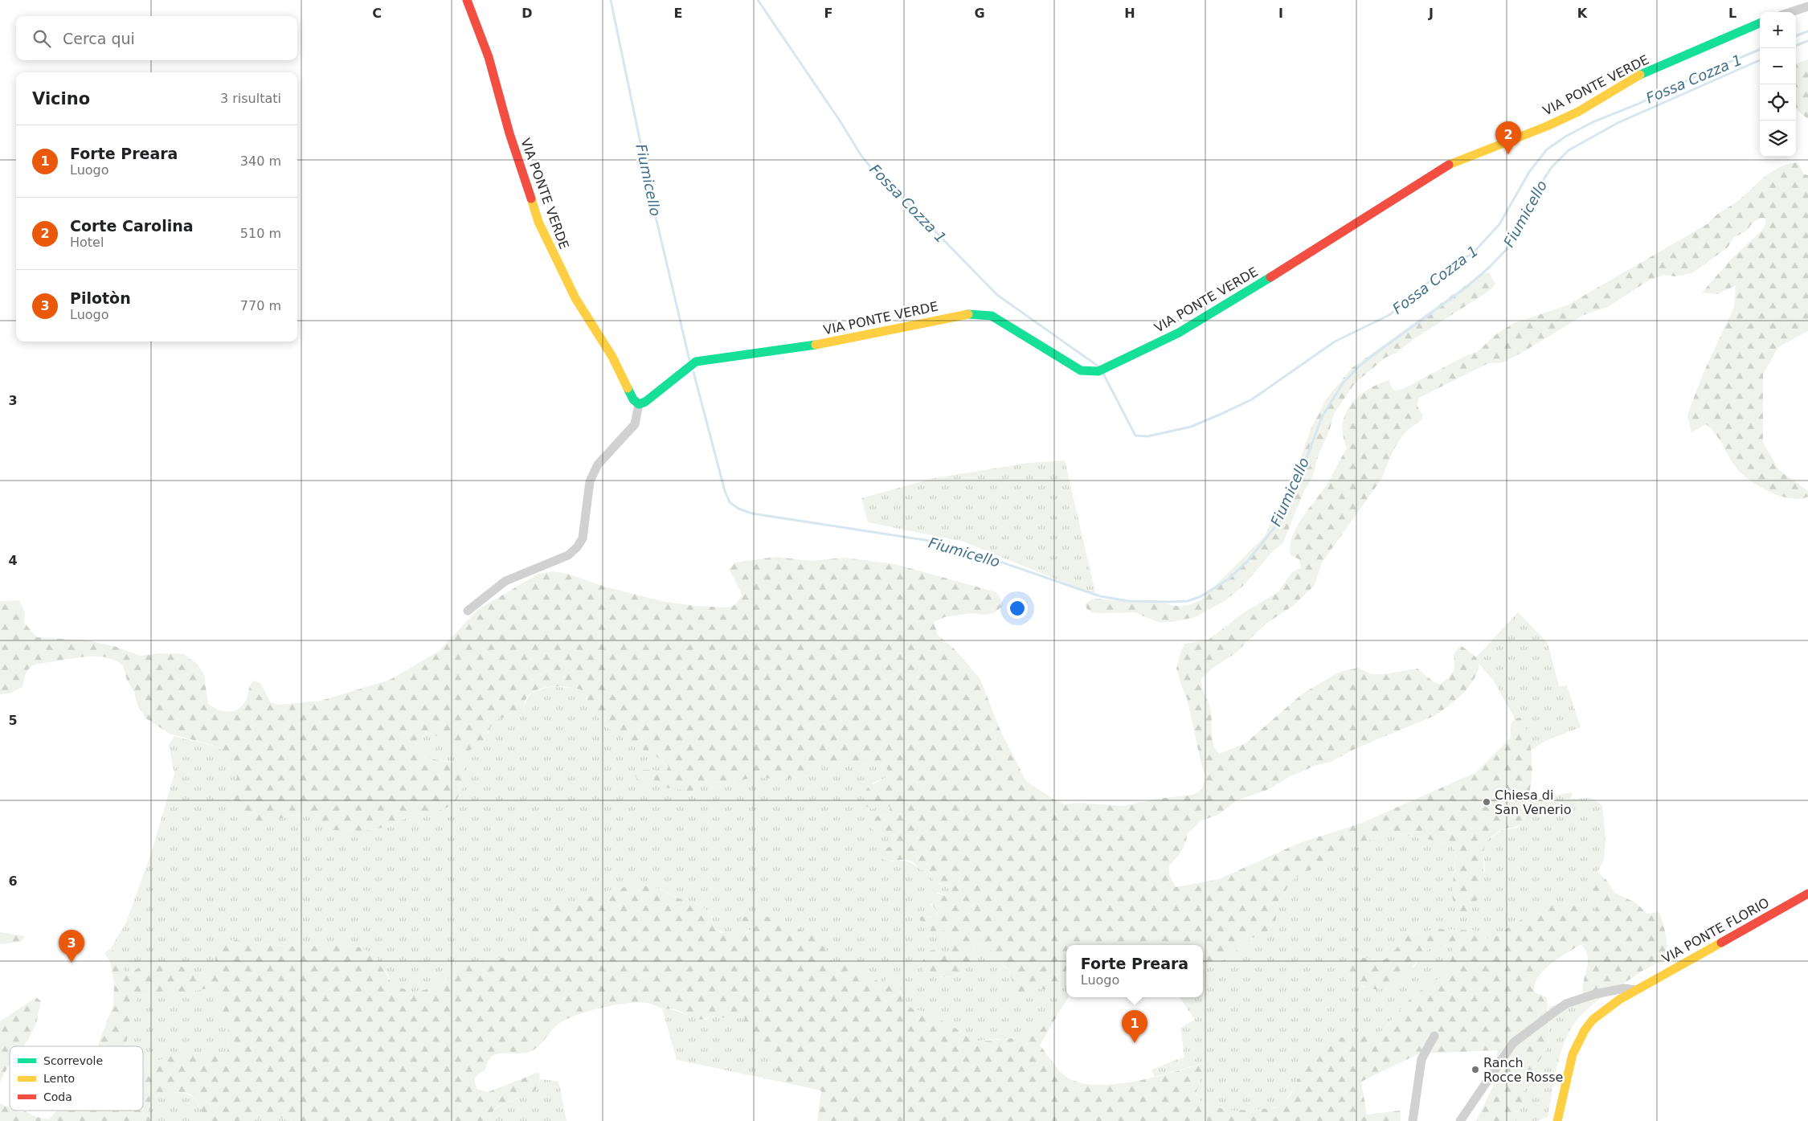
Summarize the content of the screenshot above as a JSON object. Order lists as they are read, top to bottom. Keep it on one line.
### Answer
{"streets":{"street":["VIA PONTE VERDE","VIA PONTE FLORIO"]},"water":["Fossa Cozza 1","Fiumicello"],"places":["Chiesa di San Venerio","Ranch Rocce Rosse"],"legend":["Scorrevole","Lento","Coda"],"page":{"map_buttons":["+","−"],"search":"Cerca qui","heading":["Vicino","3 risultati"],"pins":["2","3","1"],"list":[{"mark":"1","name":"Forte Preara","note":"Luogo","value":"340 m"},{"mark":"2","name":"Corte Carolina","note":"Hotel","value":"510 m"},{"mark":"3","name":"Pilotòn","note":"Luogo","value":"770 m"}],"popup":["Forte Preara","Luogo"]},"grid":{"columns":["C","D","E","F","G","H","I","J","K","L"],"rows":["3","4","5","6"]}}
